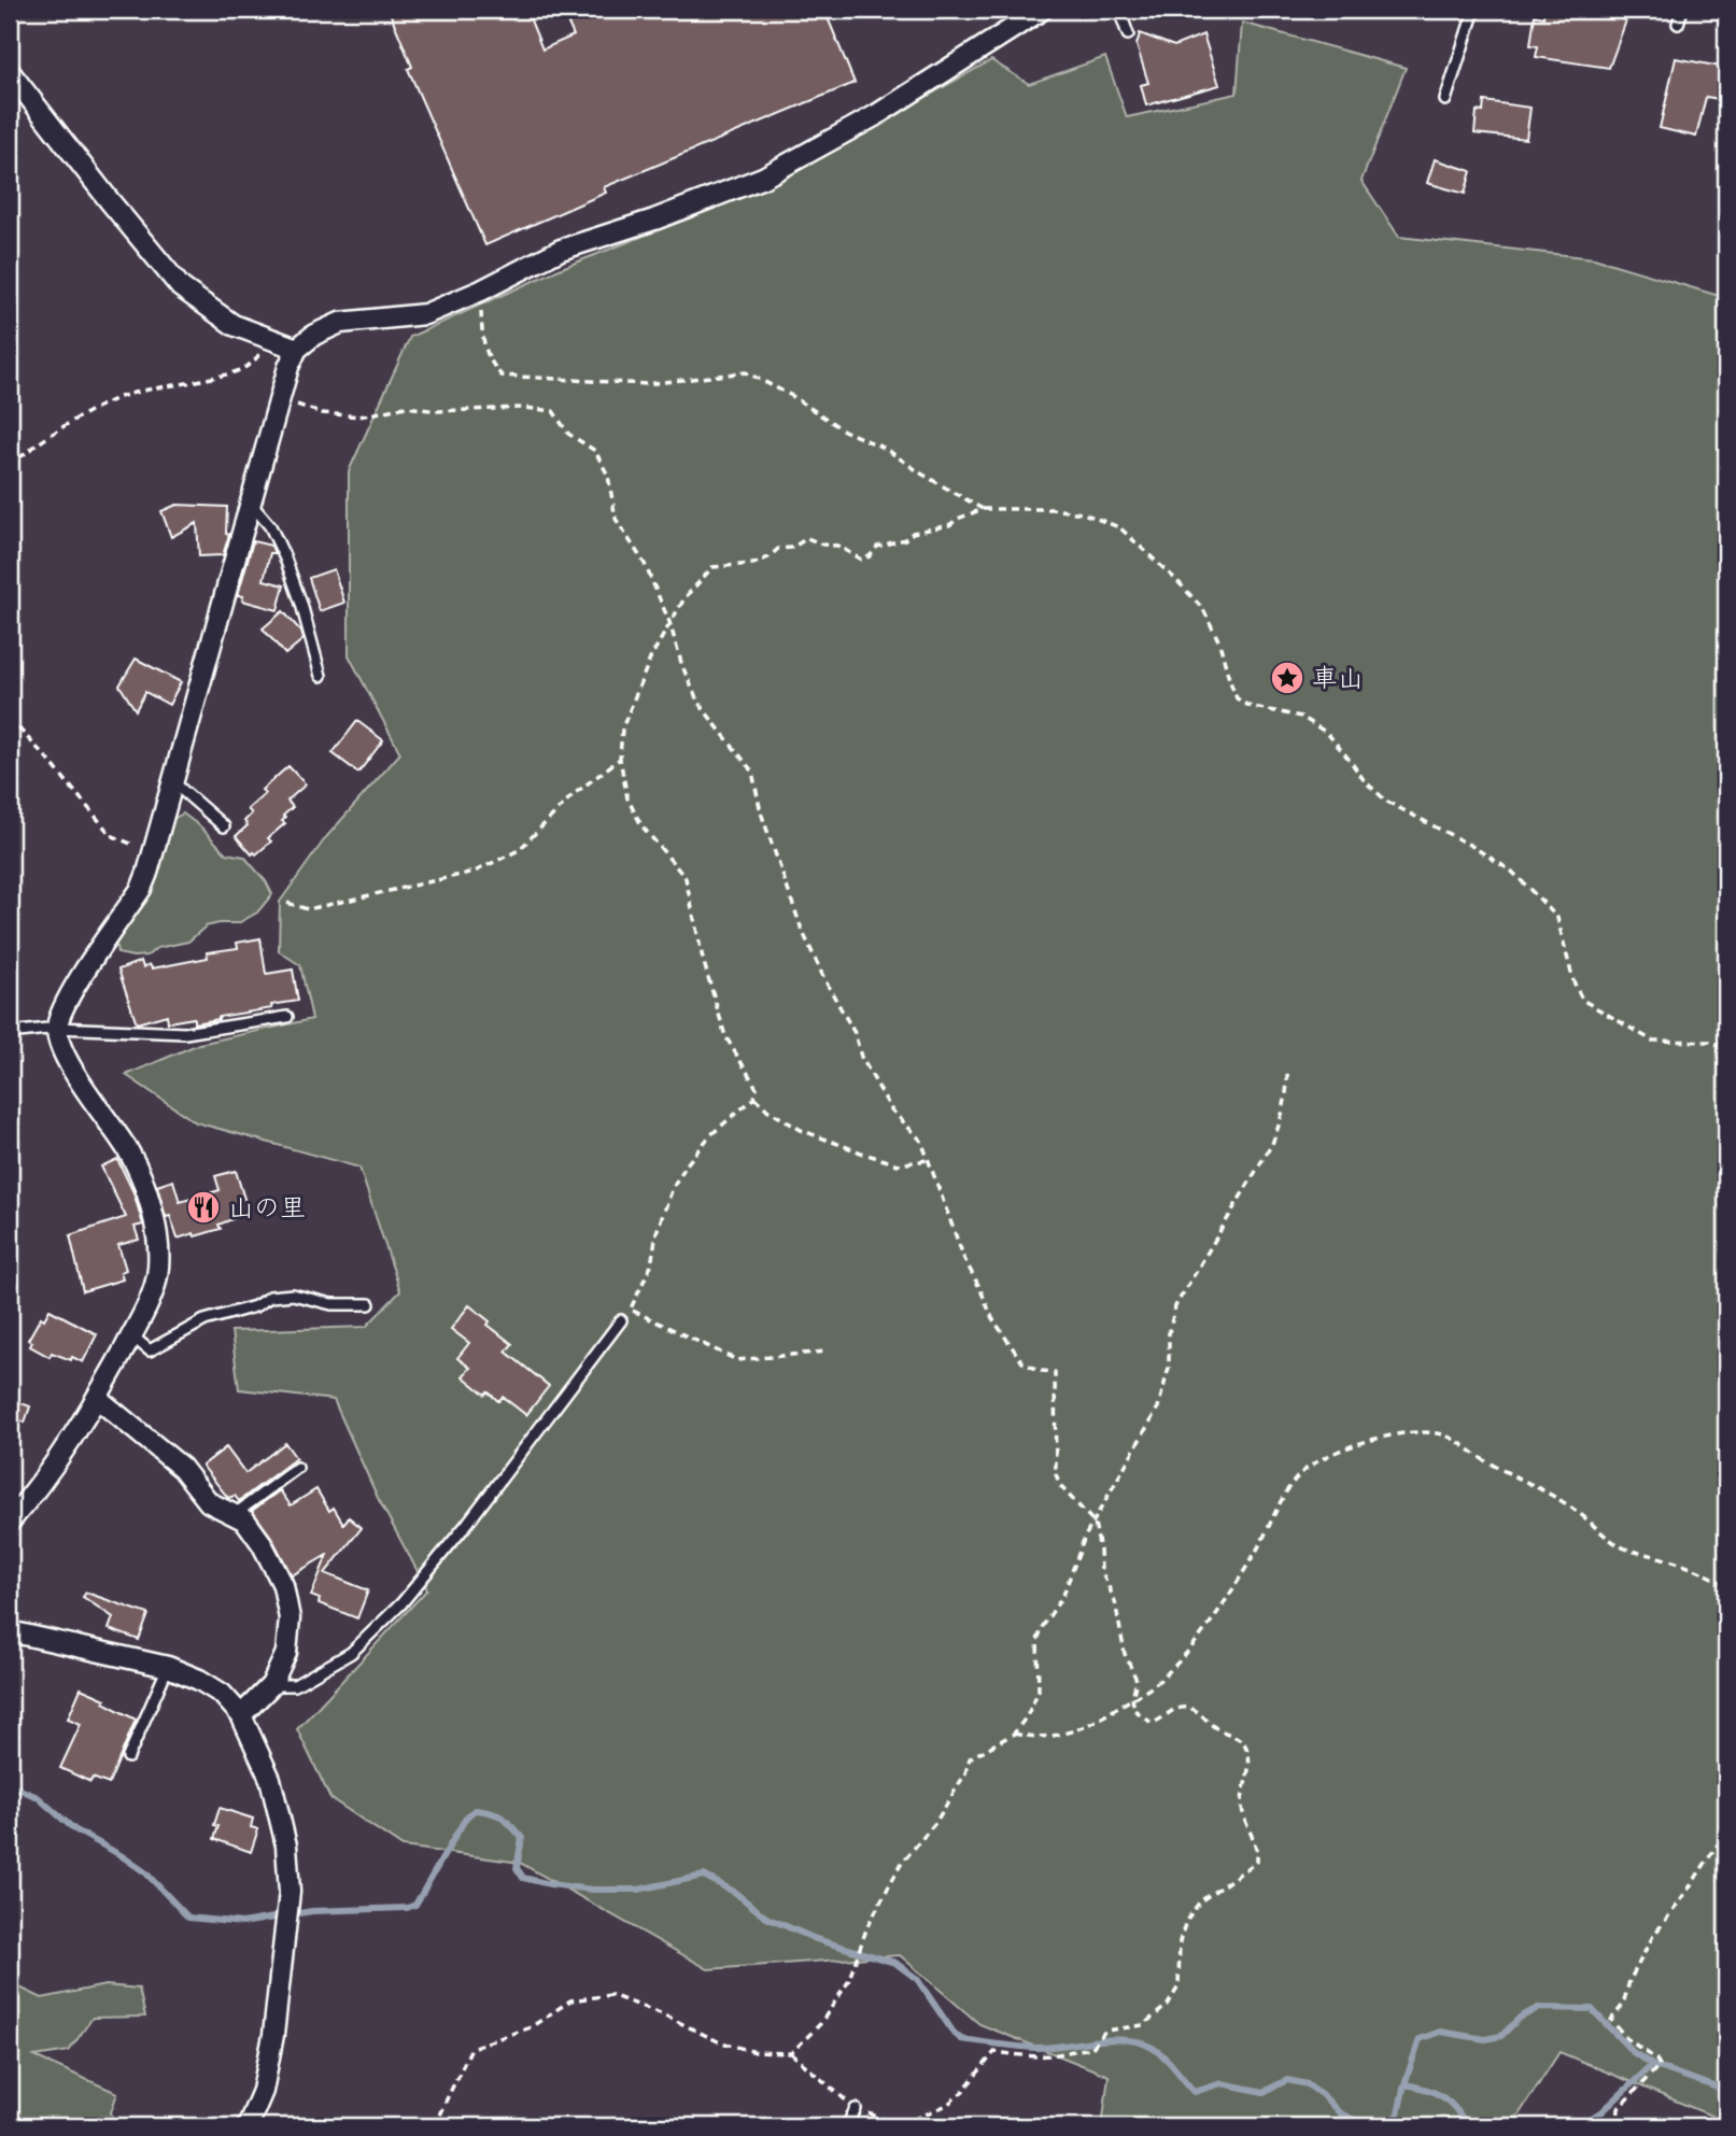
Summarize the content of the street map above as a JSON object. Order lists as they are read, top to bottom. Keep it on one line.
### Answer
{"places":{"place":["車山"],"restaurant":["山の里"]}}
